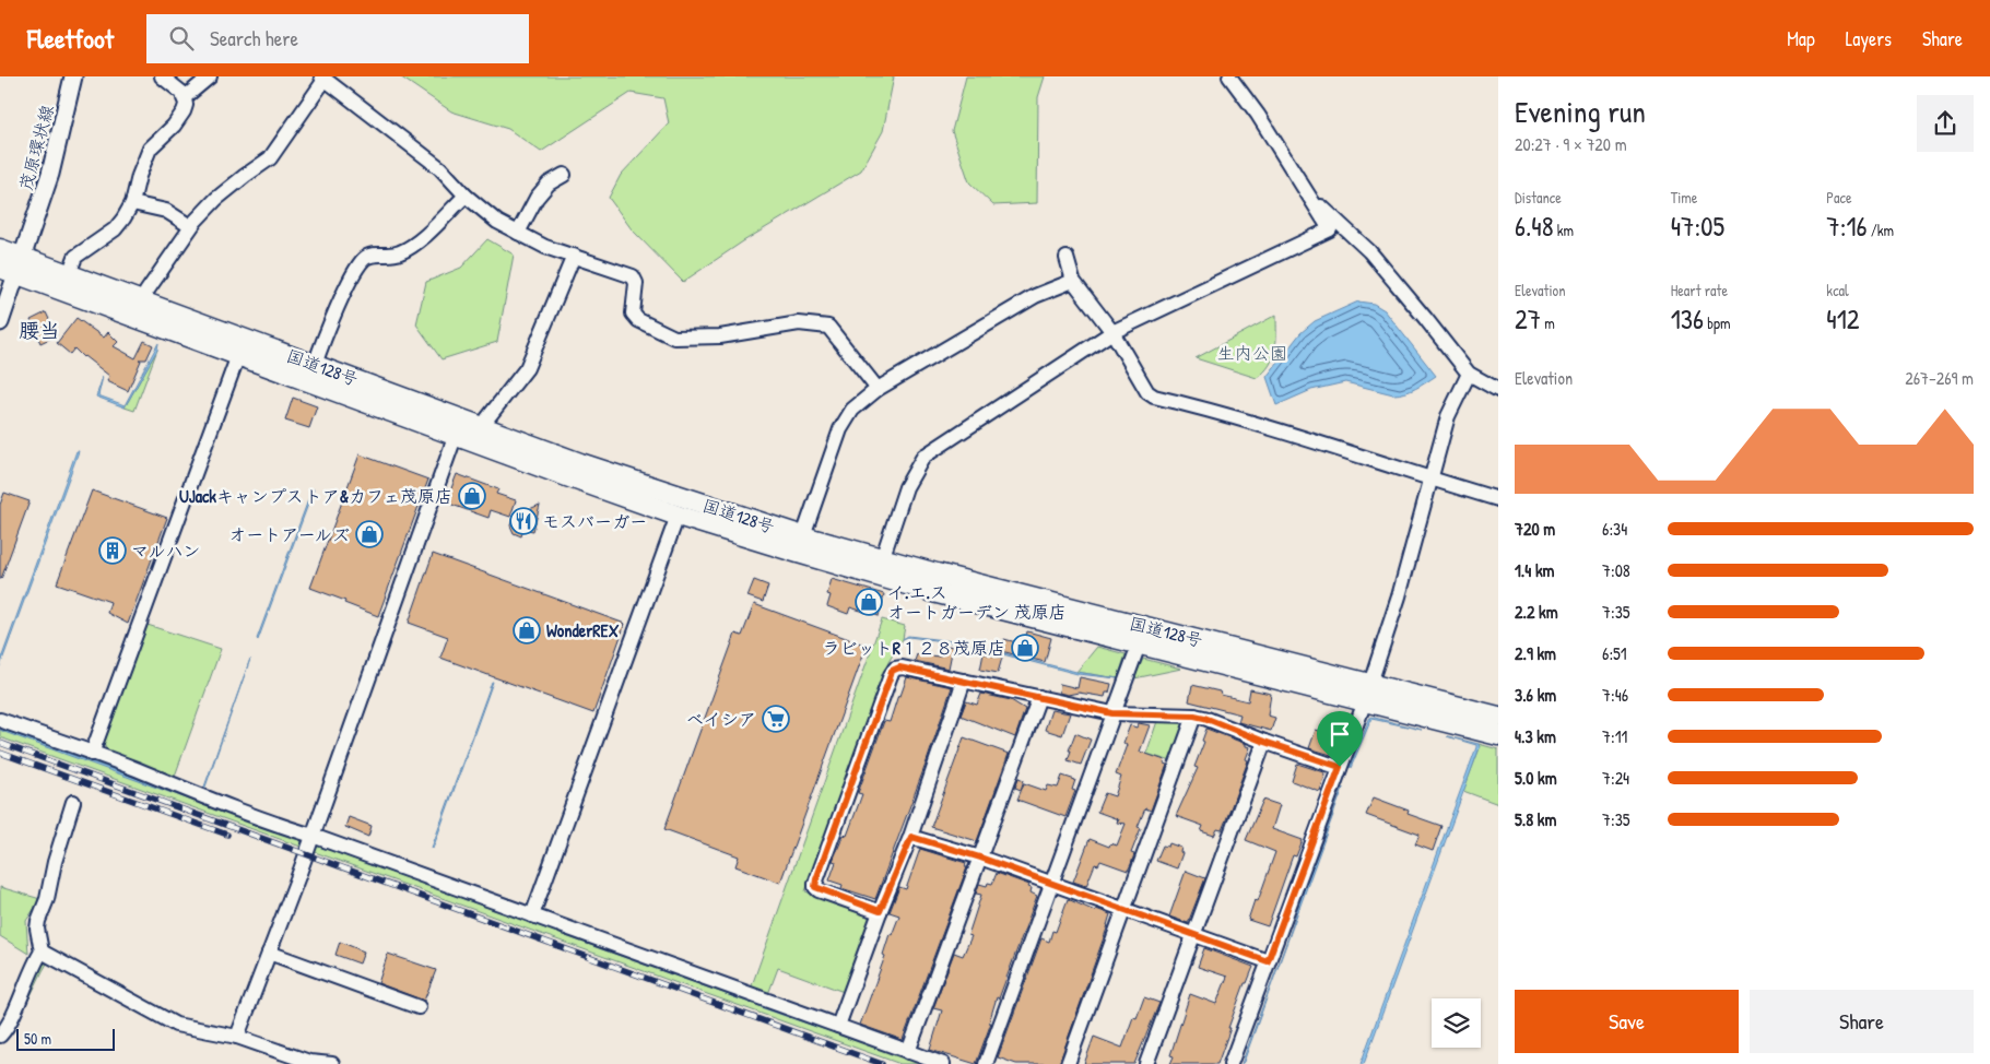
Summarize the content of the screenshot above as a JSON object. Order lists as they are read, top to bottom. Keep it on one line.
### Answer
{"streets":{"highway":["国道128号"],"main road":["茂原環状線"]},"crossings":[["茂原環状線","国道128号"]],"districts":["腰当"],"parks":["生内公園"],"places":{"shop":["UJackキャンプストア&カフェ茂原店","オートアールズ","イ.エ.ス オートガーデン 茂原店","WonderREX","ラビットR１２８茂原店"],"restaurant":["モスバーガー"],"building":["マルハン"],"supermarket":["ベイシア"]},"scale_bar":"50 m","page":{"header":"Fleetfoot","search":"Search here","nav":["Map","Layers","Share"],"heading":["Evening run","20:27 · 9 × 720 m"],"stats":[["Distance","6.48 km"],["Time","47:05"],["Pace","7:16 /km"],["Elevation","27 m"],["Heart rate","136 bpm"],["kcal","412"]],"chart":["Elevation","267–269 m"],"list":[{"name":"720 m","note":"6:34"},{"name":"1.4 km","note":"7:08"},{"name":"2.2 km","note":"7:35"},{"name":"2.9 km","note":"6:51"},{"name":"3.6 km","note":"7:46"},{"name":"4.3 km","note":"7:11"},{"name":"5.0 km","note":"7:24"},{"name":"5.8 km","note":"7:35"}],"buttons":["Save","Share"],"scale":"50 m"}}
